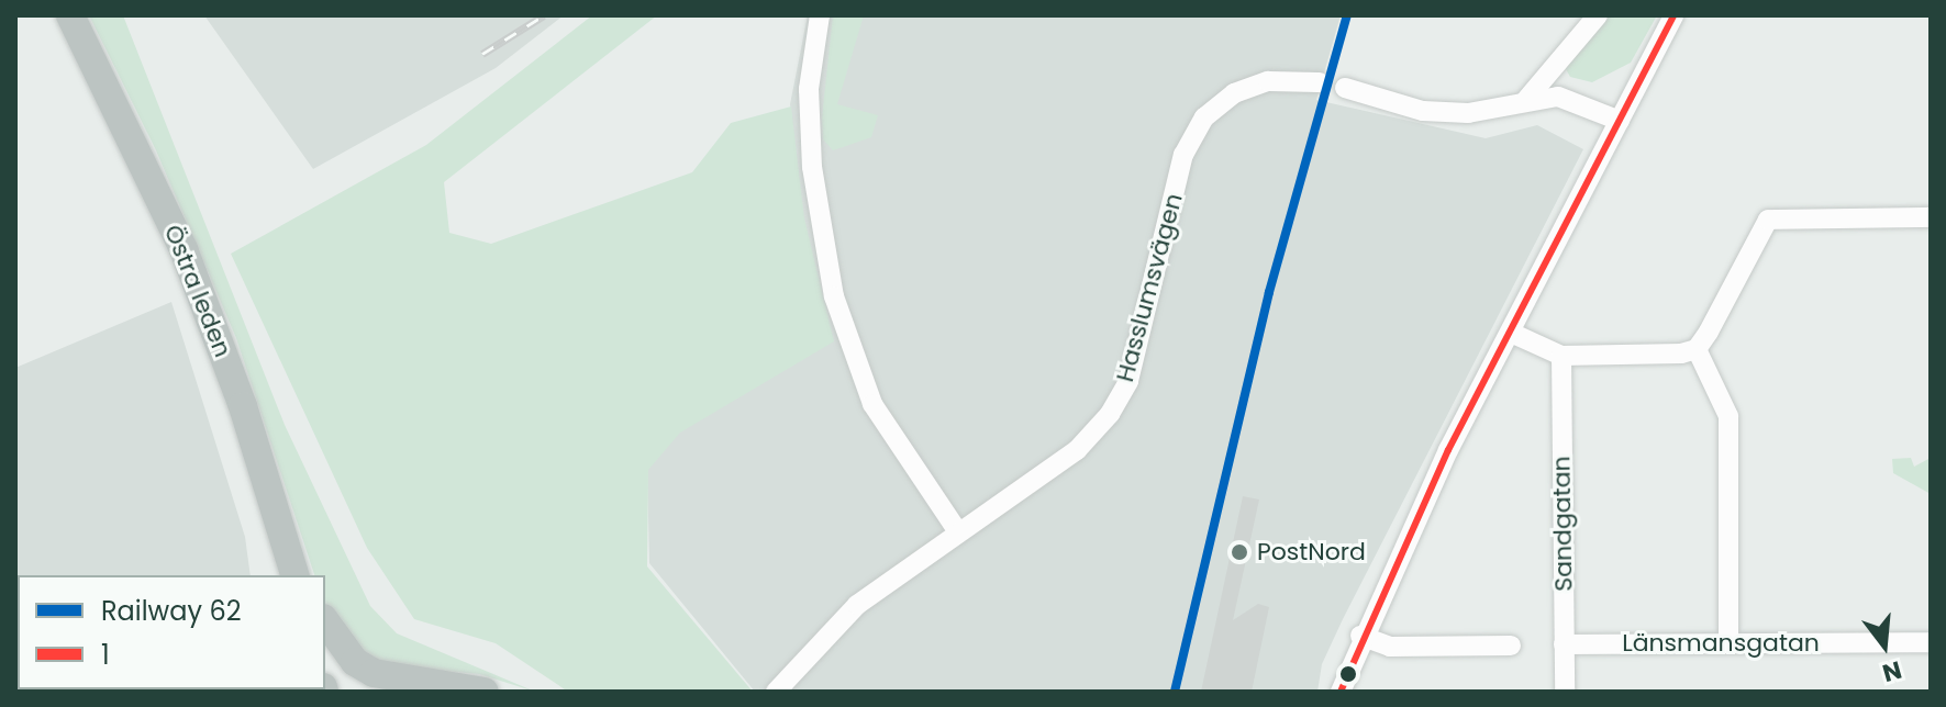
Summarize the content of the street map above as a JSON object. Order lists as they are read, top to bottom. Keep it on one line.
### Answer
{"streets":{"highway":["Östra leden"],"street":["Hasslumsvägen","Sandgatan","Länsmansgatan"]},"crossings":[["Sandgatan","Länsmansgatan"]],"places":["PostNord"],"lines":["rail line 62","transit line 1"],"legend":["Railway 62","1"],"north":"bottom"}
